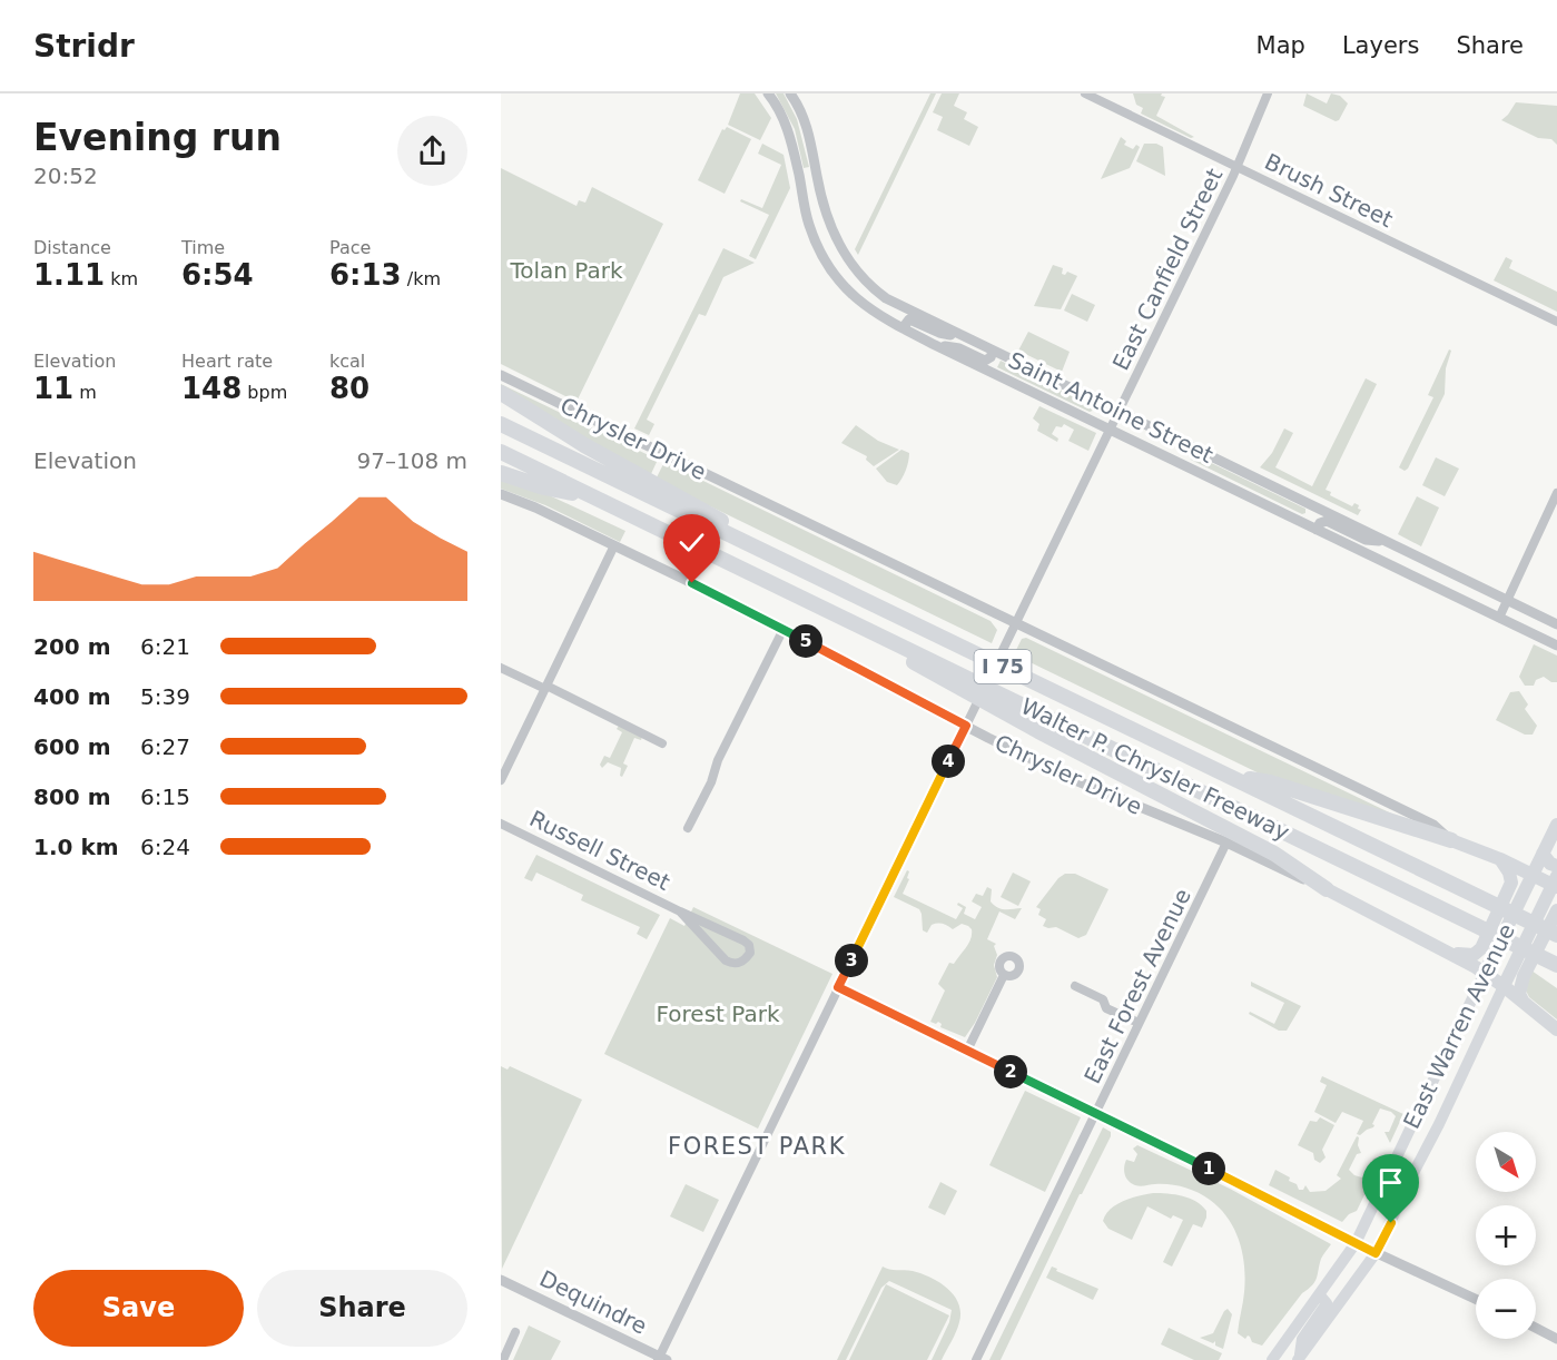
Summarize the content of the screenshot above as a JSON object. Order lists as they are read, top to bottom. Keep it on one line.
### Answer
{"streets":{"highway":["I 75","Walter P. Chrysler Freeway"],"main road":["Chrysler Drive","East Warren Avenue"],"street":["Brush Street","East Canfield Street","Saint Antoine Street","Russell Street","East Forest Avenue","Dequindre"]},"crossings":[["Brush Street","East Canfield Street"],["East Canfield Street","Saint Antoine Street"],["East Canfield Street","Chrysler Drive"],["East Canfield Street","Dequindre"],["Chrysler Drive","East Forest Avenue"],["Chrysler Drive","East Warren Avenue"]],"districts":["FOREST PARK"],"parks":["Tolan Park","Forest Park"],"north":"bottom right","page":{"header":"Stridr","nav":["Map","Layers","Share"],"heading":["Evening run","20:52"],"stats":[["Distance","1.11 km"],["Time","6:54"],["Pace","6:13 /km"],["Elevation","11 m"],["Heart rate","148 bpm"],["kcal","80"]],"chart":["Elevation","97–108 m"],"list":[{"name":"200 m","note":"6:21"},{"name":"400 m","note":"5:39"},{"name":"600 m","note":"6:27"},{"name":"800 m","note":"6:15"},{"name":"1.0 km","note":"6:24"}],"pins":["5","4","3","2","1"],"map_buttons":["+","−"],"buttons":["Save","Share"]}}
